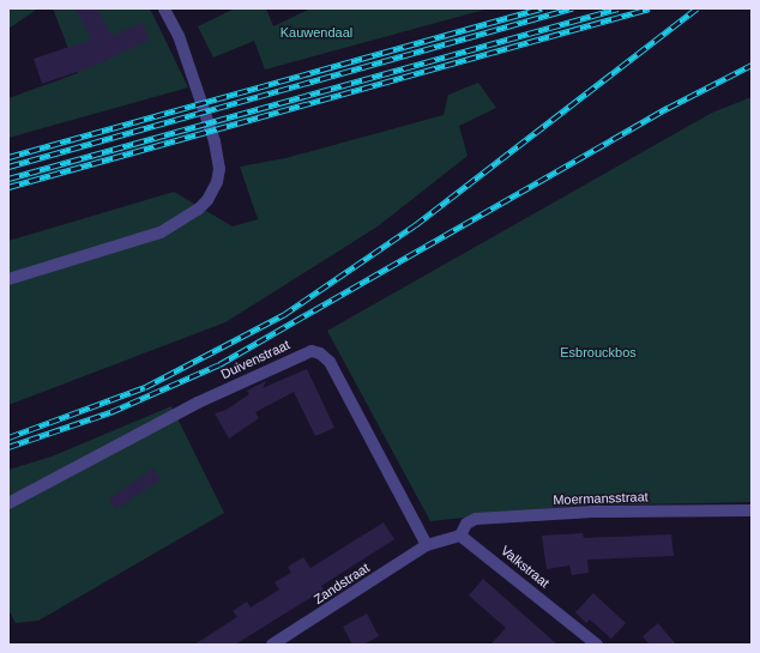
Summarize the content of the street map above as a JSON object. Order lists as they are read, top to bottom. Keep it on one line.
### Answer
{"streets":{"street":["Duivenstraat","Moermansstraat","Valkstraat","Zandstraat"]},"crossings":[["Duivenstraat","Zandstraat"],["Moermansstraat","Valkstraat"]],"parks":["Kauwendaal","Esbrouckbos"]}
